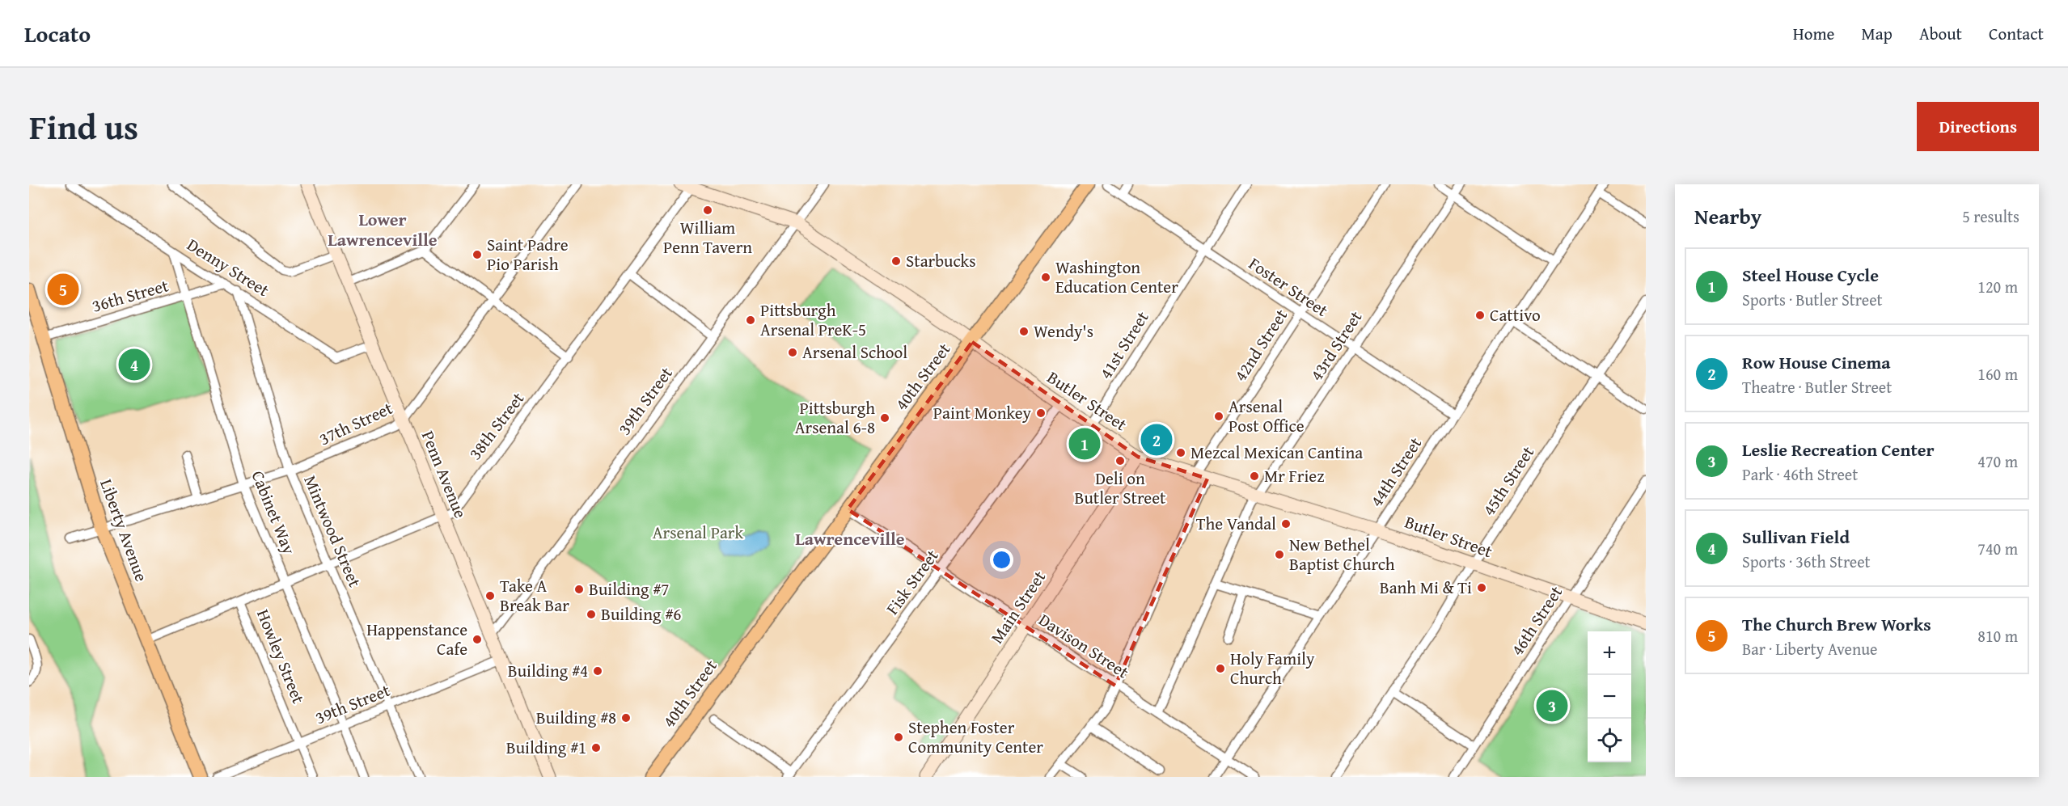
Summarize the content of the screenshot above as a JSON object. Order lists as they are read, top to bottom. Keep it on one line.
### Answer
{"streets":{"main road":["40th Street","Butler Street","Penn Avenue","Liberty Avenue","Main Street"],"street":["Denny Street","Foster Street","36th Street","41st Street","42nd Street","43rd Street","39th Street","37th Street","38th Street","44th Street","45th Street","Cabinet Way","Mintwood Street","Fisk Street","46th Street","Davison Street","Howley Street"]},"crossings":[["Denny Street","36th Street"],["Denny Street","Penn Avenue"],["Denny Street","Cabinet Way"],["Denny Street","Mintwood Street"],["Foster Street","41st Street"],["Foster Street","42nd Street"],["Foster Street","43rd Street"],["Foster Street","44th Street"],["36th Street","Cabinet Way"],["36th Street","Liberty Avenue"],["41st Street","Butler Street"],["42nd Street","Butler Street"],["43rd Street","Butler Street"],["43rd Street","Davison Street"],["40th Street","Butler Street"],["40th Street","Davison Street"],["39th Street","Butler Street"],["39th Street","Penn Avenue"],["39th Street","Cabinet Way"],["39th Street","Mintwood Street"],["39th Street","Howley Street"],["Butler Street","38th Street"],["Butler Street","44th Street"],["Butler Street","45th Street"],["Butler Street","Fisk Street"],["Butler Street","Main Street"],["Butler Street","46th Street"],["37th Street","Penn Avenue"],["37th Street","Cabinet Way"],["37th Street","Liberty Avenue"],["37th Street","Mintwood Street"],["38th Street","Penn Avenue"],["38th Street","Cabinet Way"],["38th Street","Liberty Avenue"],["38th Street","Mintwood Street"],["38th Street","Howley Street"],["44th Street","Davison Street"],["Fisk Street","Davison Street"],["Main Street","Davison Street"]],"districts":["Lower Lawrenceville","Lawrenceville"],"parks":["Arsenal Park"],"places":["William Penn Tavern","Saint Padre Pio Parish","Starbucks","Washington Education Center","Cattivo","Pittsburgh Arsenal PreK-5","Wendy's","Arsenal School","Paint Monkey","Arsenal Post Office","Pittsburgh Arsenal 6-8","Mezcal Mexican Cantina","Deli on Butler Street","Mr Friez","The Vandal","New Bethel Baptist Church","Banh Mi & Ti","Building #7","Take A Break Bar","Building #6","Happenstance Cafe","Holy Family Church","Building #4","Building #8","Stephen Foster Community Center","Building #1"],"page":{"header":"Locato","nav":["Home","Map","About","Contact"],"title":"Find us","buttons":"Directions","heading":["Nearby","5 results"],"list":[{"mark":"1","name":"Steel House Cycle","note":"Sports · Butler Street","value":"120 m"},{"mark":"2","name":"Row House Cinema","note":"Theatre · Butler Street","value":"160 m"},{"mark":"3","name":"Leslie Recreation Center","note":"Park · 46th Street","value":"470 m"},{"mark":"4","name":"Sullivan Field","note":"Sports · 36th Street","value":"740 m"},{"mark":"5","name":"The Church Brew Works","note":"Bar · Liberty Avenue","value":"810 m"}],"pins":["5","4","2","1","3"],"map_buttons":["+","−"]}}
